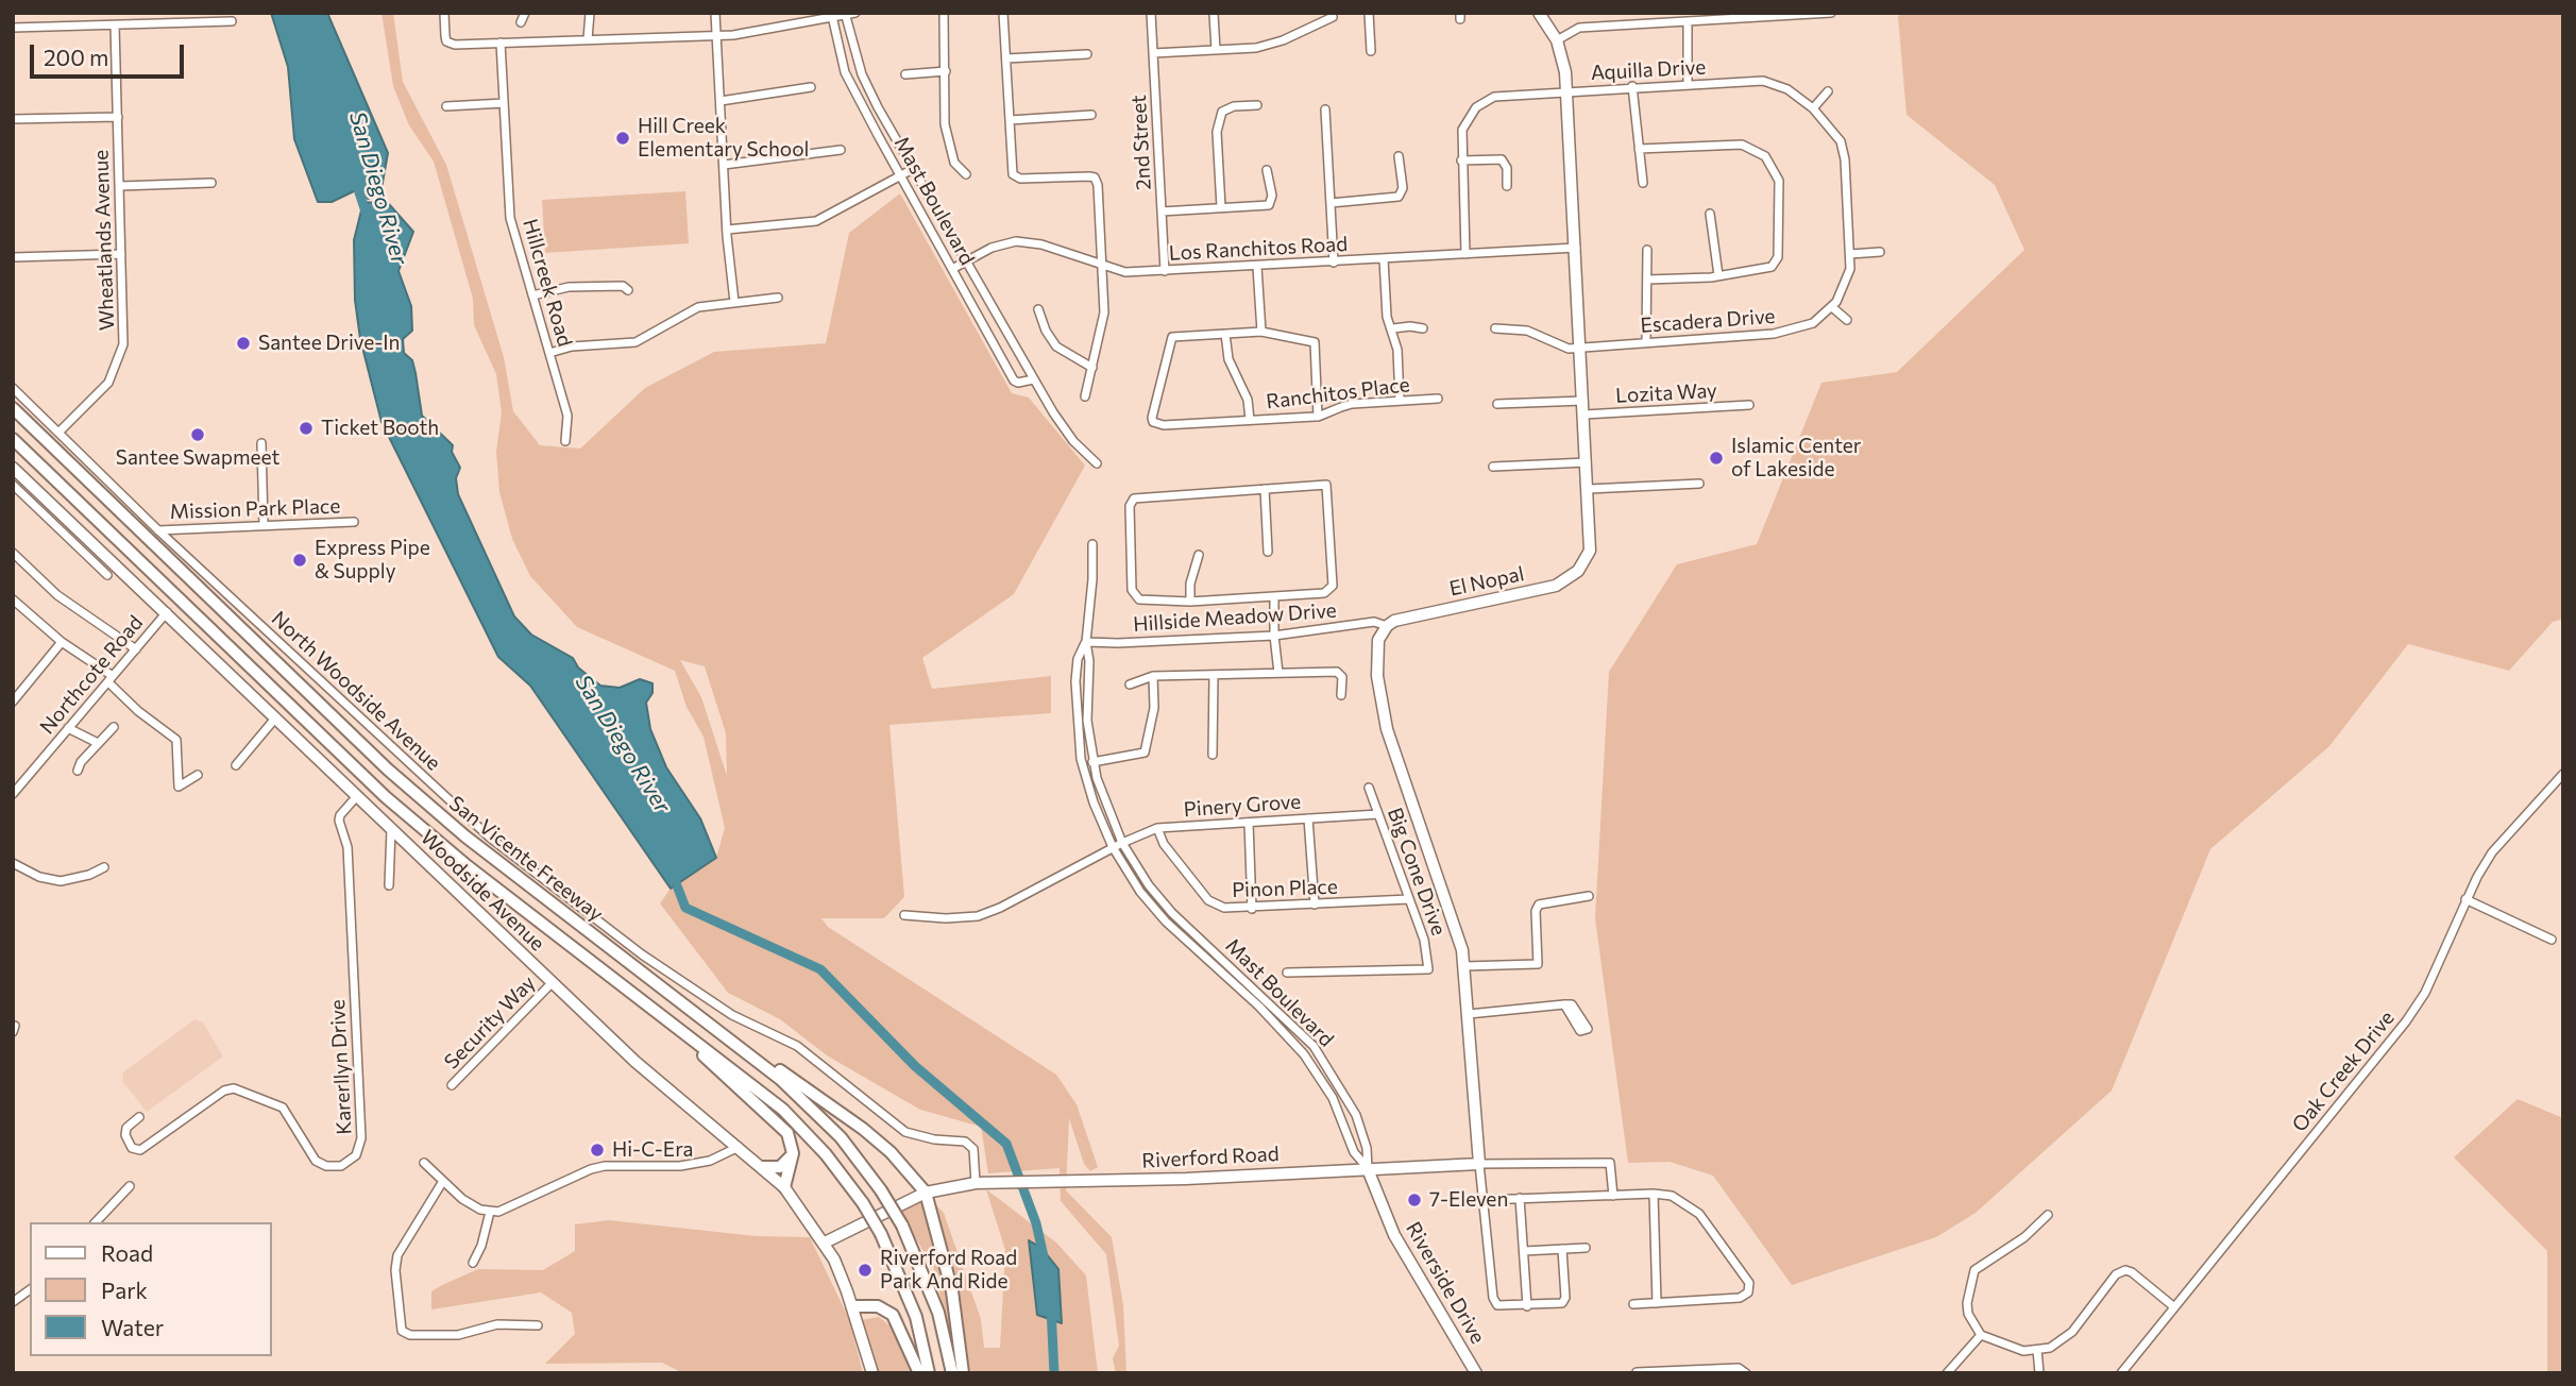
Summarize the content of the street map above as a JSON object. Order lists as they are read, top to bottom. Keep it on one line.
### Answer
{"streets":{"highway":["San Vicente Freeway"],"main road":["El Nopal","Woodside Avenue","Riverford Road","Riverside Drive"],"street":["Aquilla Drive","2nd Street","Mast Boulevard","Wheatlands Avenue","Los Ranchitos Road","Hillcreek Road","Escadera Drive","Ranchitos Place","Lozita Way","Mission Park Place","Hillside Meadow Drive","Northcote Road","North Woodside Avenue","Pinery Grove","Big Cone Drive","Pinon Place","Security Way","Karerllyn Drive","Oak Creek Drive"]},"crossings":[["Aquilla Drive","Los Ranchitos Road"],["Aquilla Drive","El Nopal"],["2nd Street","Los Ranchitos Road"],["Mast Boulevard","Los Ranchitos Road"],["Mast Boulevard","Hillside Meadow Drive"],["Mast Boulevard","Pinery Grove"],["Mast Boulevard","Riverford Road"],["Mast Boulevard","Riverside Drive"],["Wheatlands Avenue","North Woodside Avenue"],["Los Ranchitos Road","El Nopal"],["Escadera Drive","El Nopal"],["Lozita Way","El Nopal"],["Mission Park Place","North Woodside Avenue"],["El Nopal","Hillside Meadow Drive"],["Northcote Road","Woodside Avenue"],["North Woodside Avenue","Riverford Road"],["Pinery Grove","Big Cone Drive"],["Pinery Grove","Pinon Place"],["Big Cone Drive","Pinon Place"],["Woodside Avenue","Security Way"],["Woodside Avenue","Karerllyn Drive"],["Woodside Avenue","Riverford Road"],["Riverford Road","Riverside Drive"]],"water":["San Diego River"],"places":["Hill Creek Elementary School","Santee Drive-In","Ticket Booth","Santee Swapmeet","Islamic Center of Lakeside","Express Pipe & Supply","Hi-C-Era","7-Eleven","Riverford Road Park And Ride"],"legend":["Road","Park","Water"],"scale_bar":"200 m"}
